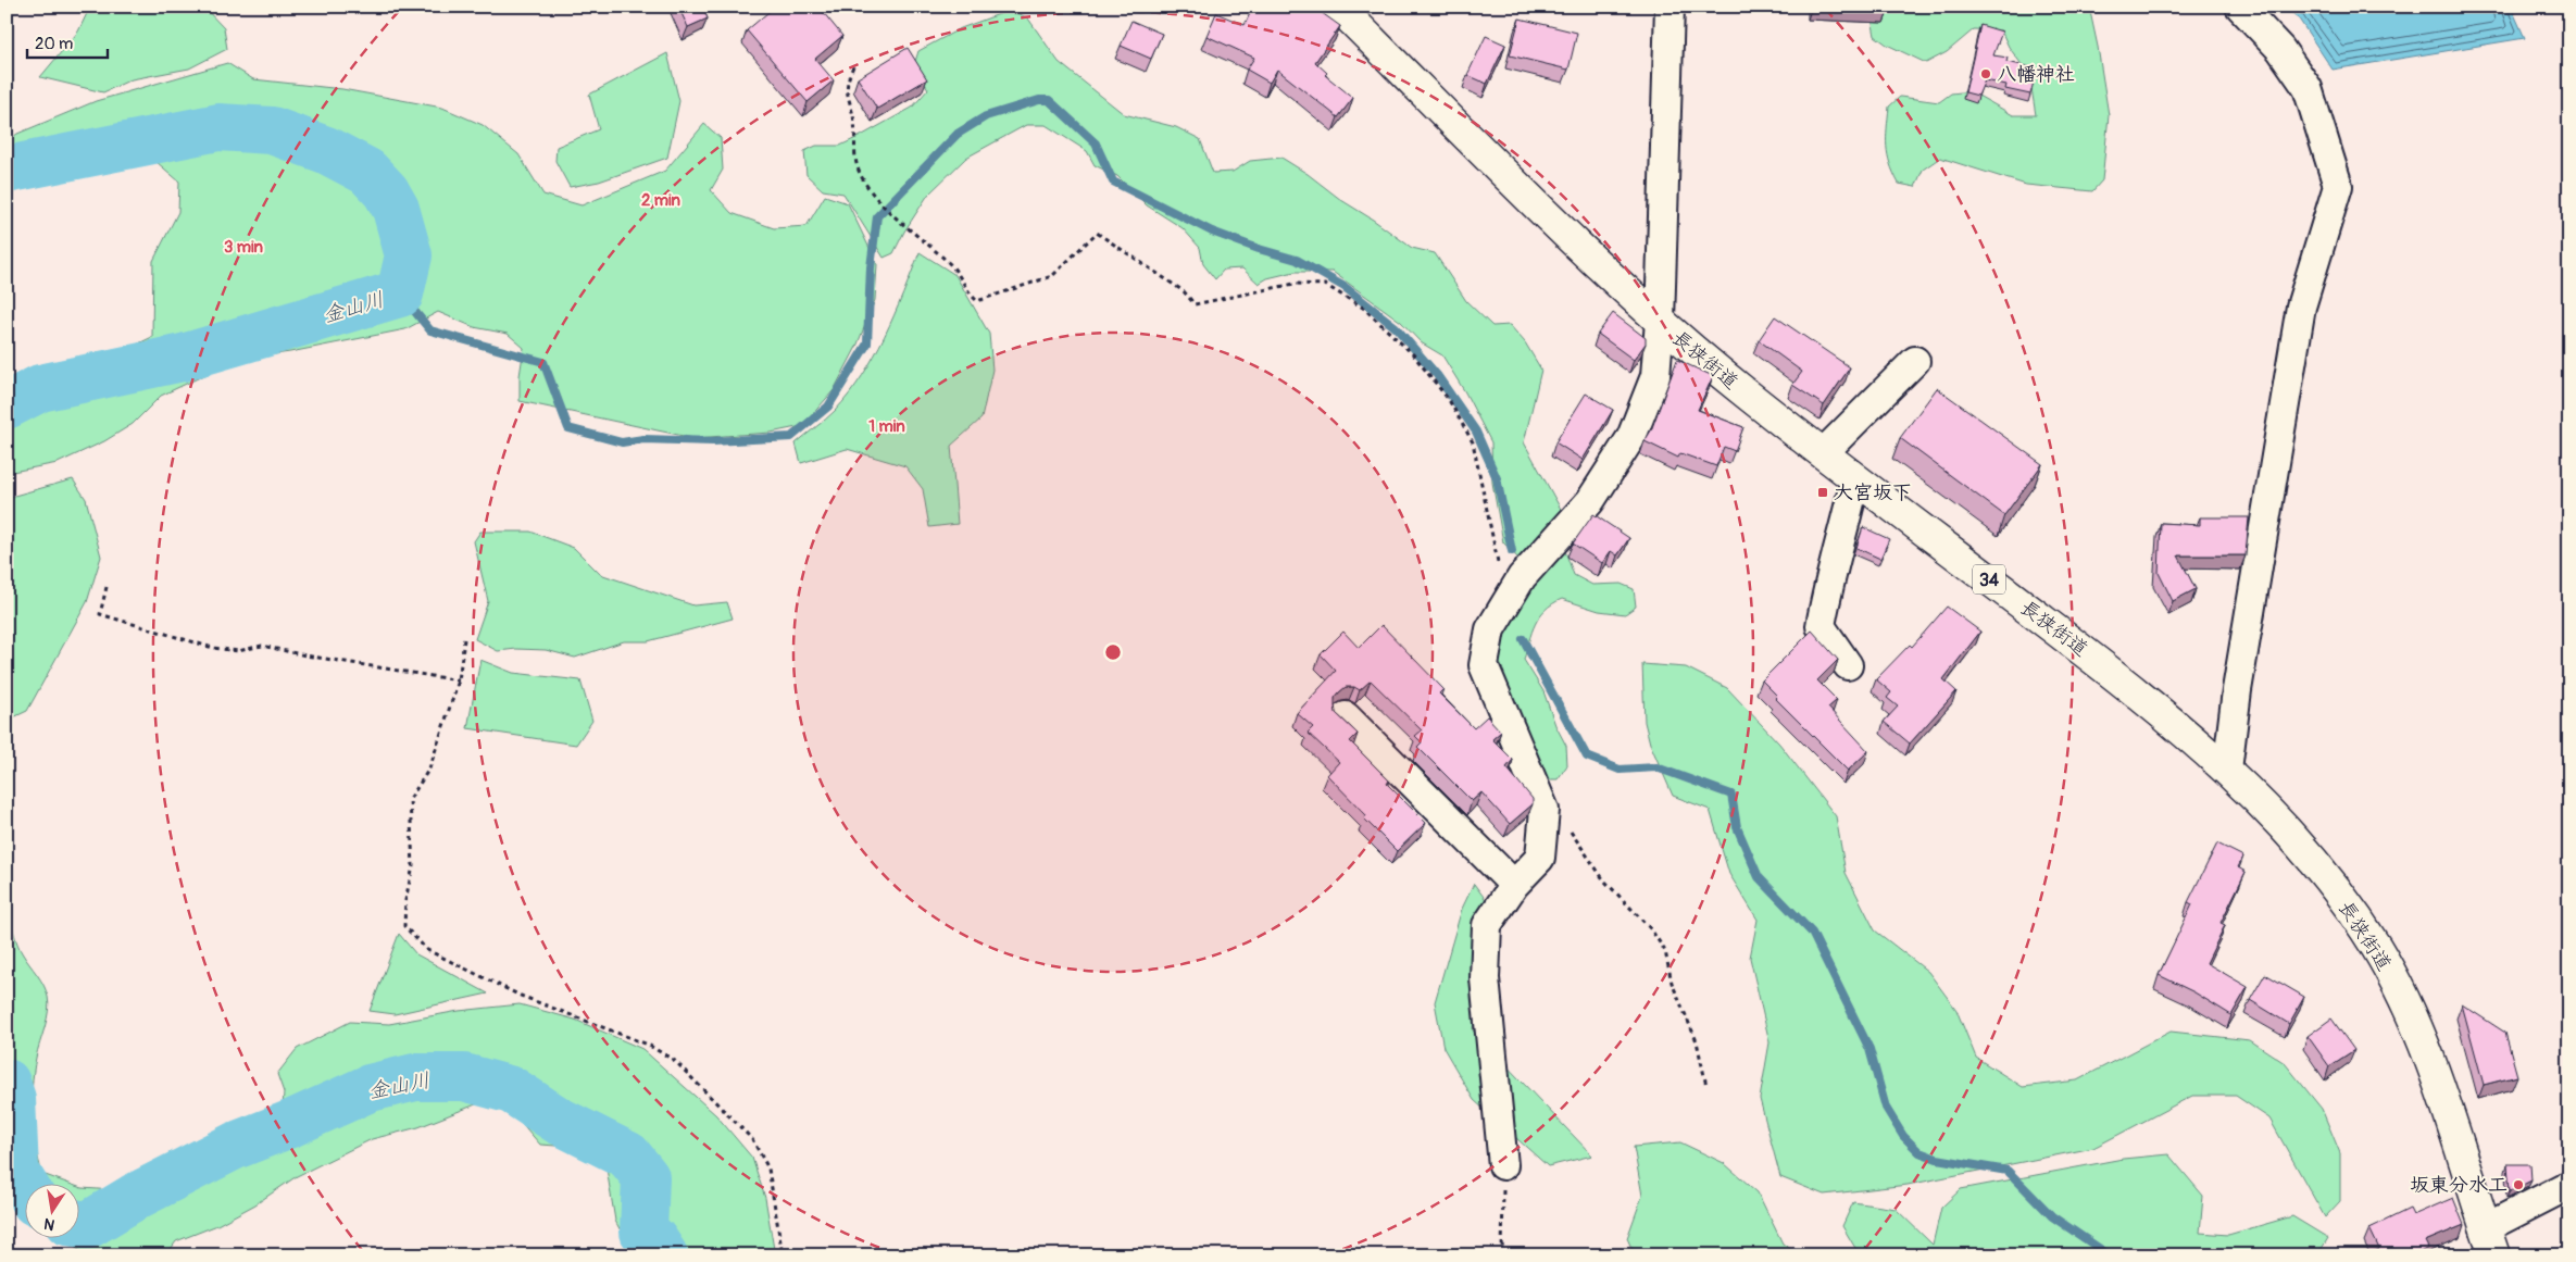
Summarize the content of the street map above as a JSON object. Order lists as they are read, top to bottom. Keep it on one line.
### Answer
{"streets":{"main road":["長狭街道","34"]},"water":["金山川"],"places":{"other":["八幡神社","坂東分水工"],"transit":["大宮坂下"]},"scale_bar":"20 m","north":"bottom","rings":["2 min","3 min","1 min"]}
